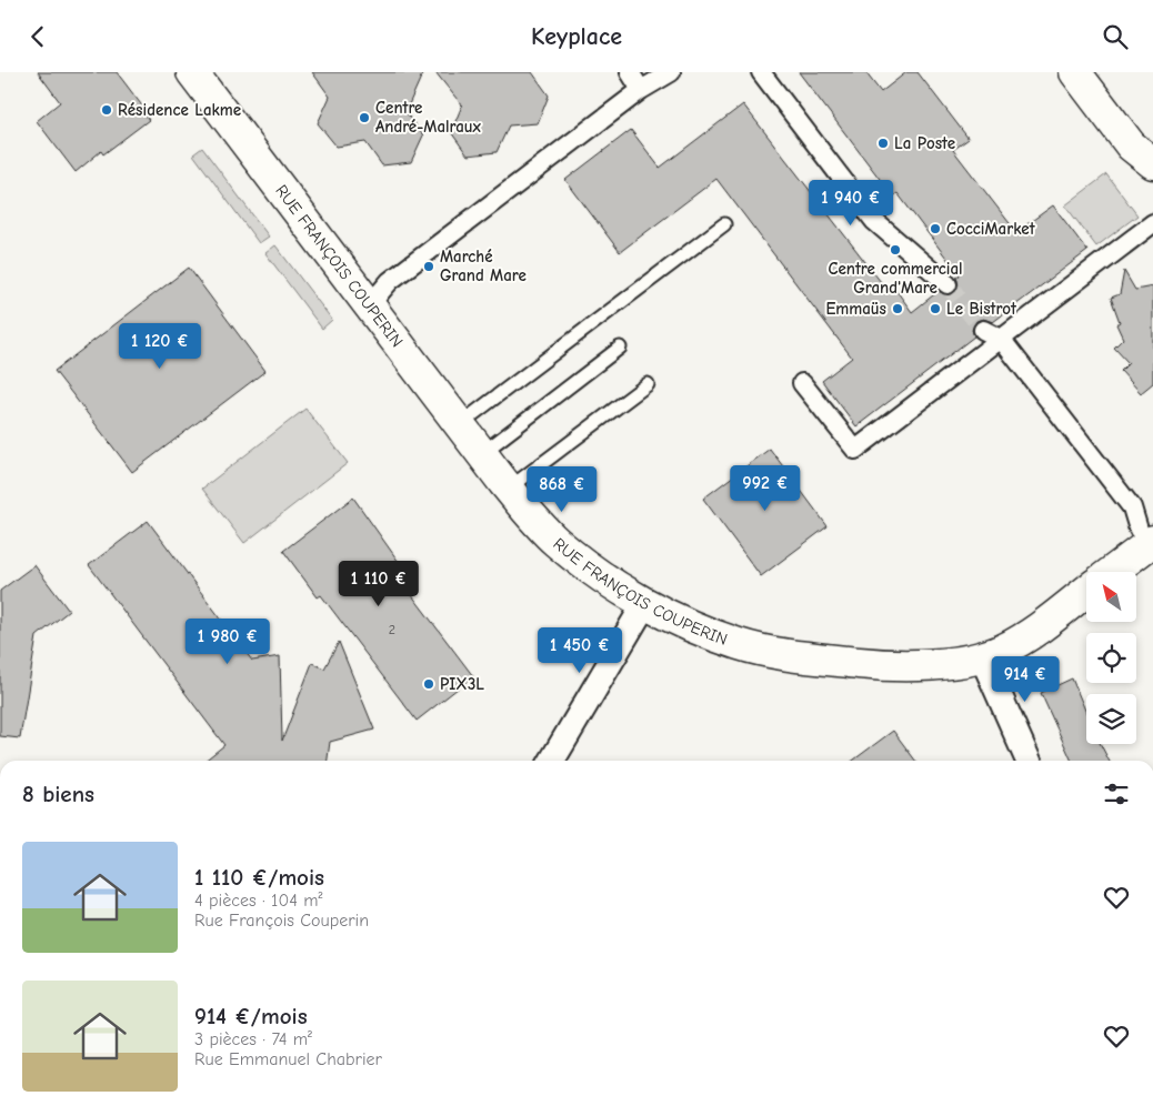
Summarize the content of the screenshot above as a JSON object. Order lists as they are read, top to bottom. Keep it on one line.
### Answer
{"streets":{"street":["RUE FRANÇOIS COUPERIN"]},"places":["Résidence Lakme","Centre André-Malraux","La Poste","CocciMarket","Centre commercial Grand'Mare","Marché Grand Mare","Emmaüs","Le Bistrot","PIX3L"],"house_numbers":["2"],"north":"top left","page":{"header":"Keyplace","price":["1 940 €","1 120 €","992 €","868 €","1 110 €","1 980 €","1 450 €","914 €"],"heading":"8 biens","list":[{"name":"1 110 €/mois","note":"4 pièces · 104 m² · Rue François Couperin"},{"name":"914 €/mois","note":"3 pièces · 74 m² · Rue Emmanuel Chabrier"}]}}
